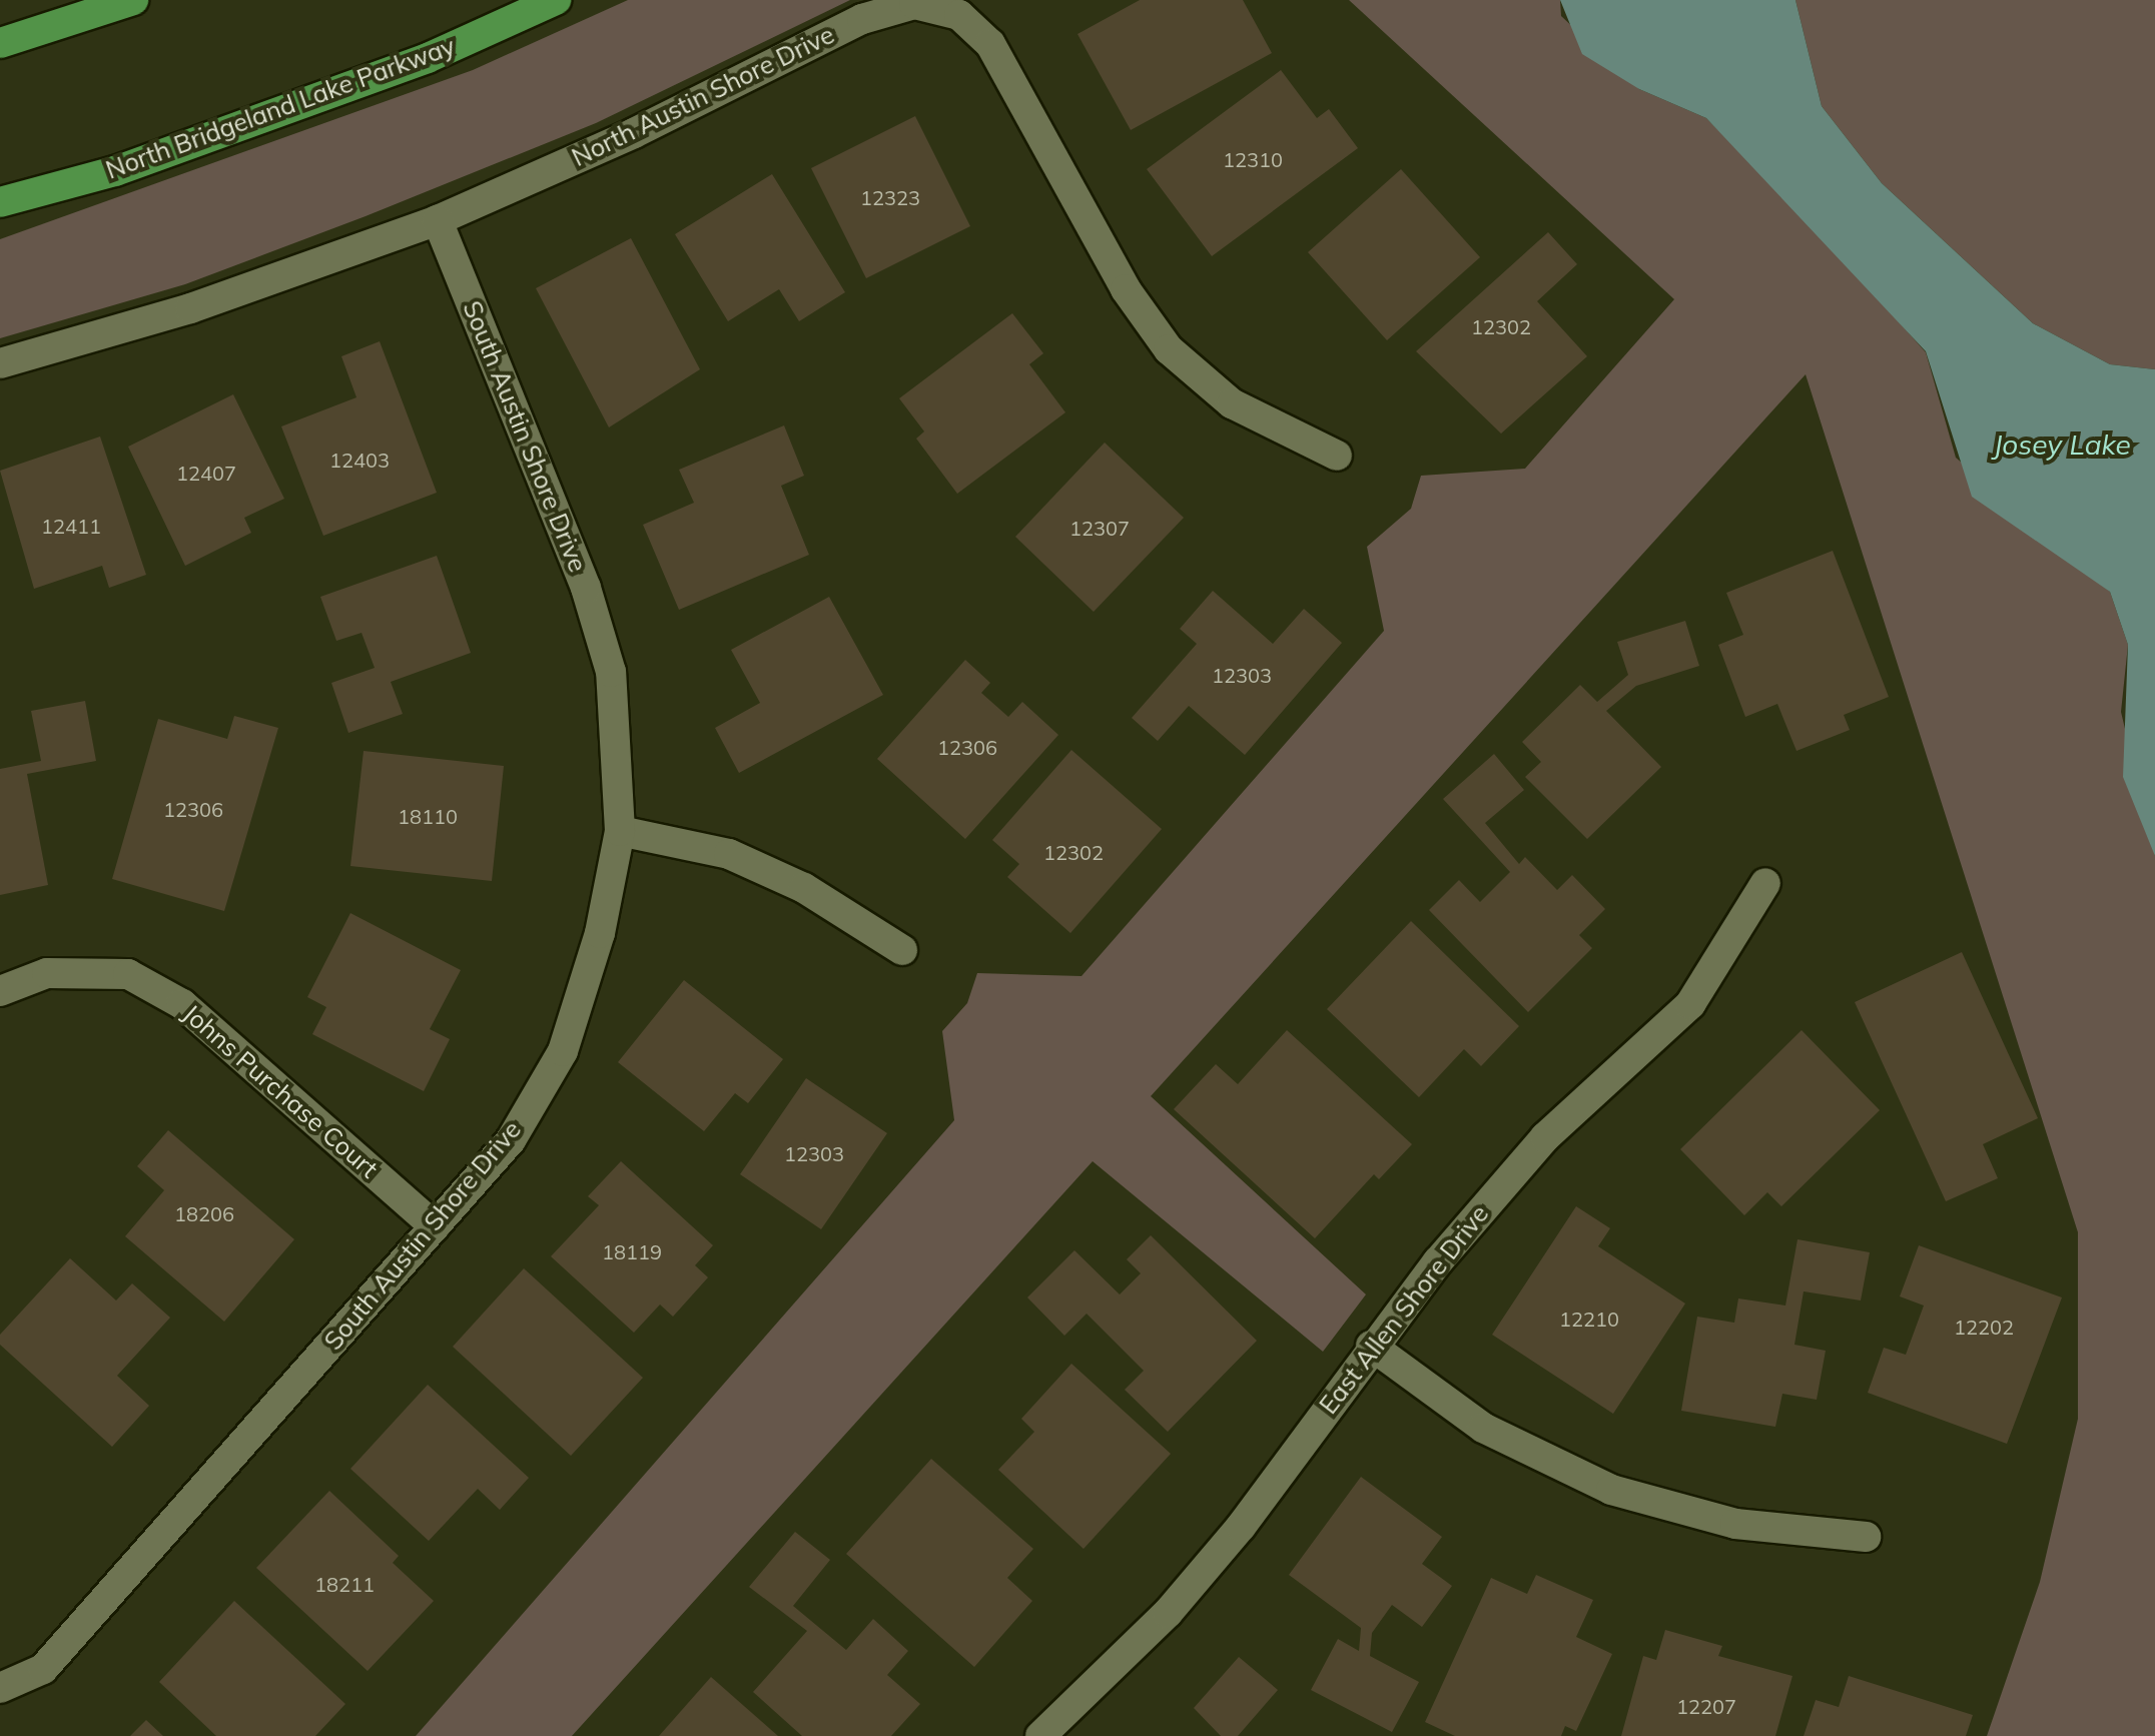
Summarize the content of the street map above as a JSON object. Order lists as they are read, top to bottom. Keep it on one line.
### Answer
{"streets":{"main road":["North Bridgeland Lake Parkway"],"street":["North Austin Shore Drive","South Austin Shore Drive","Johns Purchase Court","East Allen Shore Drive"]},"crossings":[["North Austin Shore Drive","South Austin Shore Drive"],["South Austin Shore Drive","Johns Purchase Court"]],"water":["Josey Lake"],"house_numbers":["12310","12323","12302","12403","12407","12411","12307","12303","12306","12306","18110","12302","12303","18206","18119","12210","12202","18211","12207"]}
